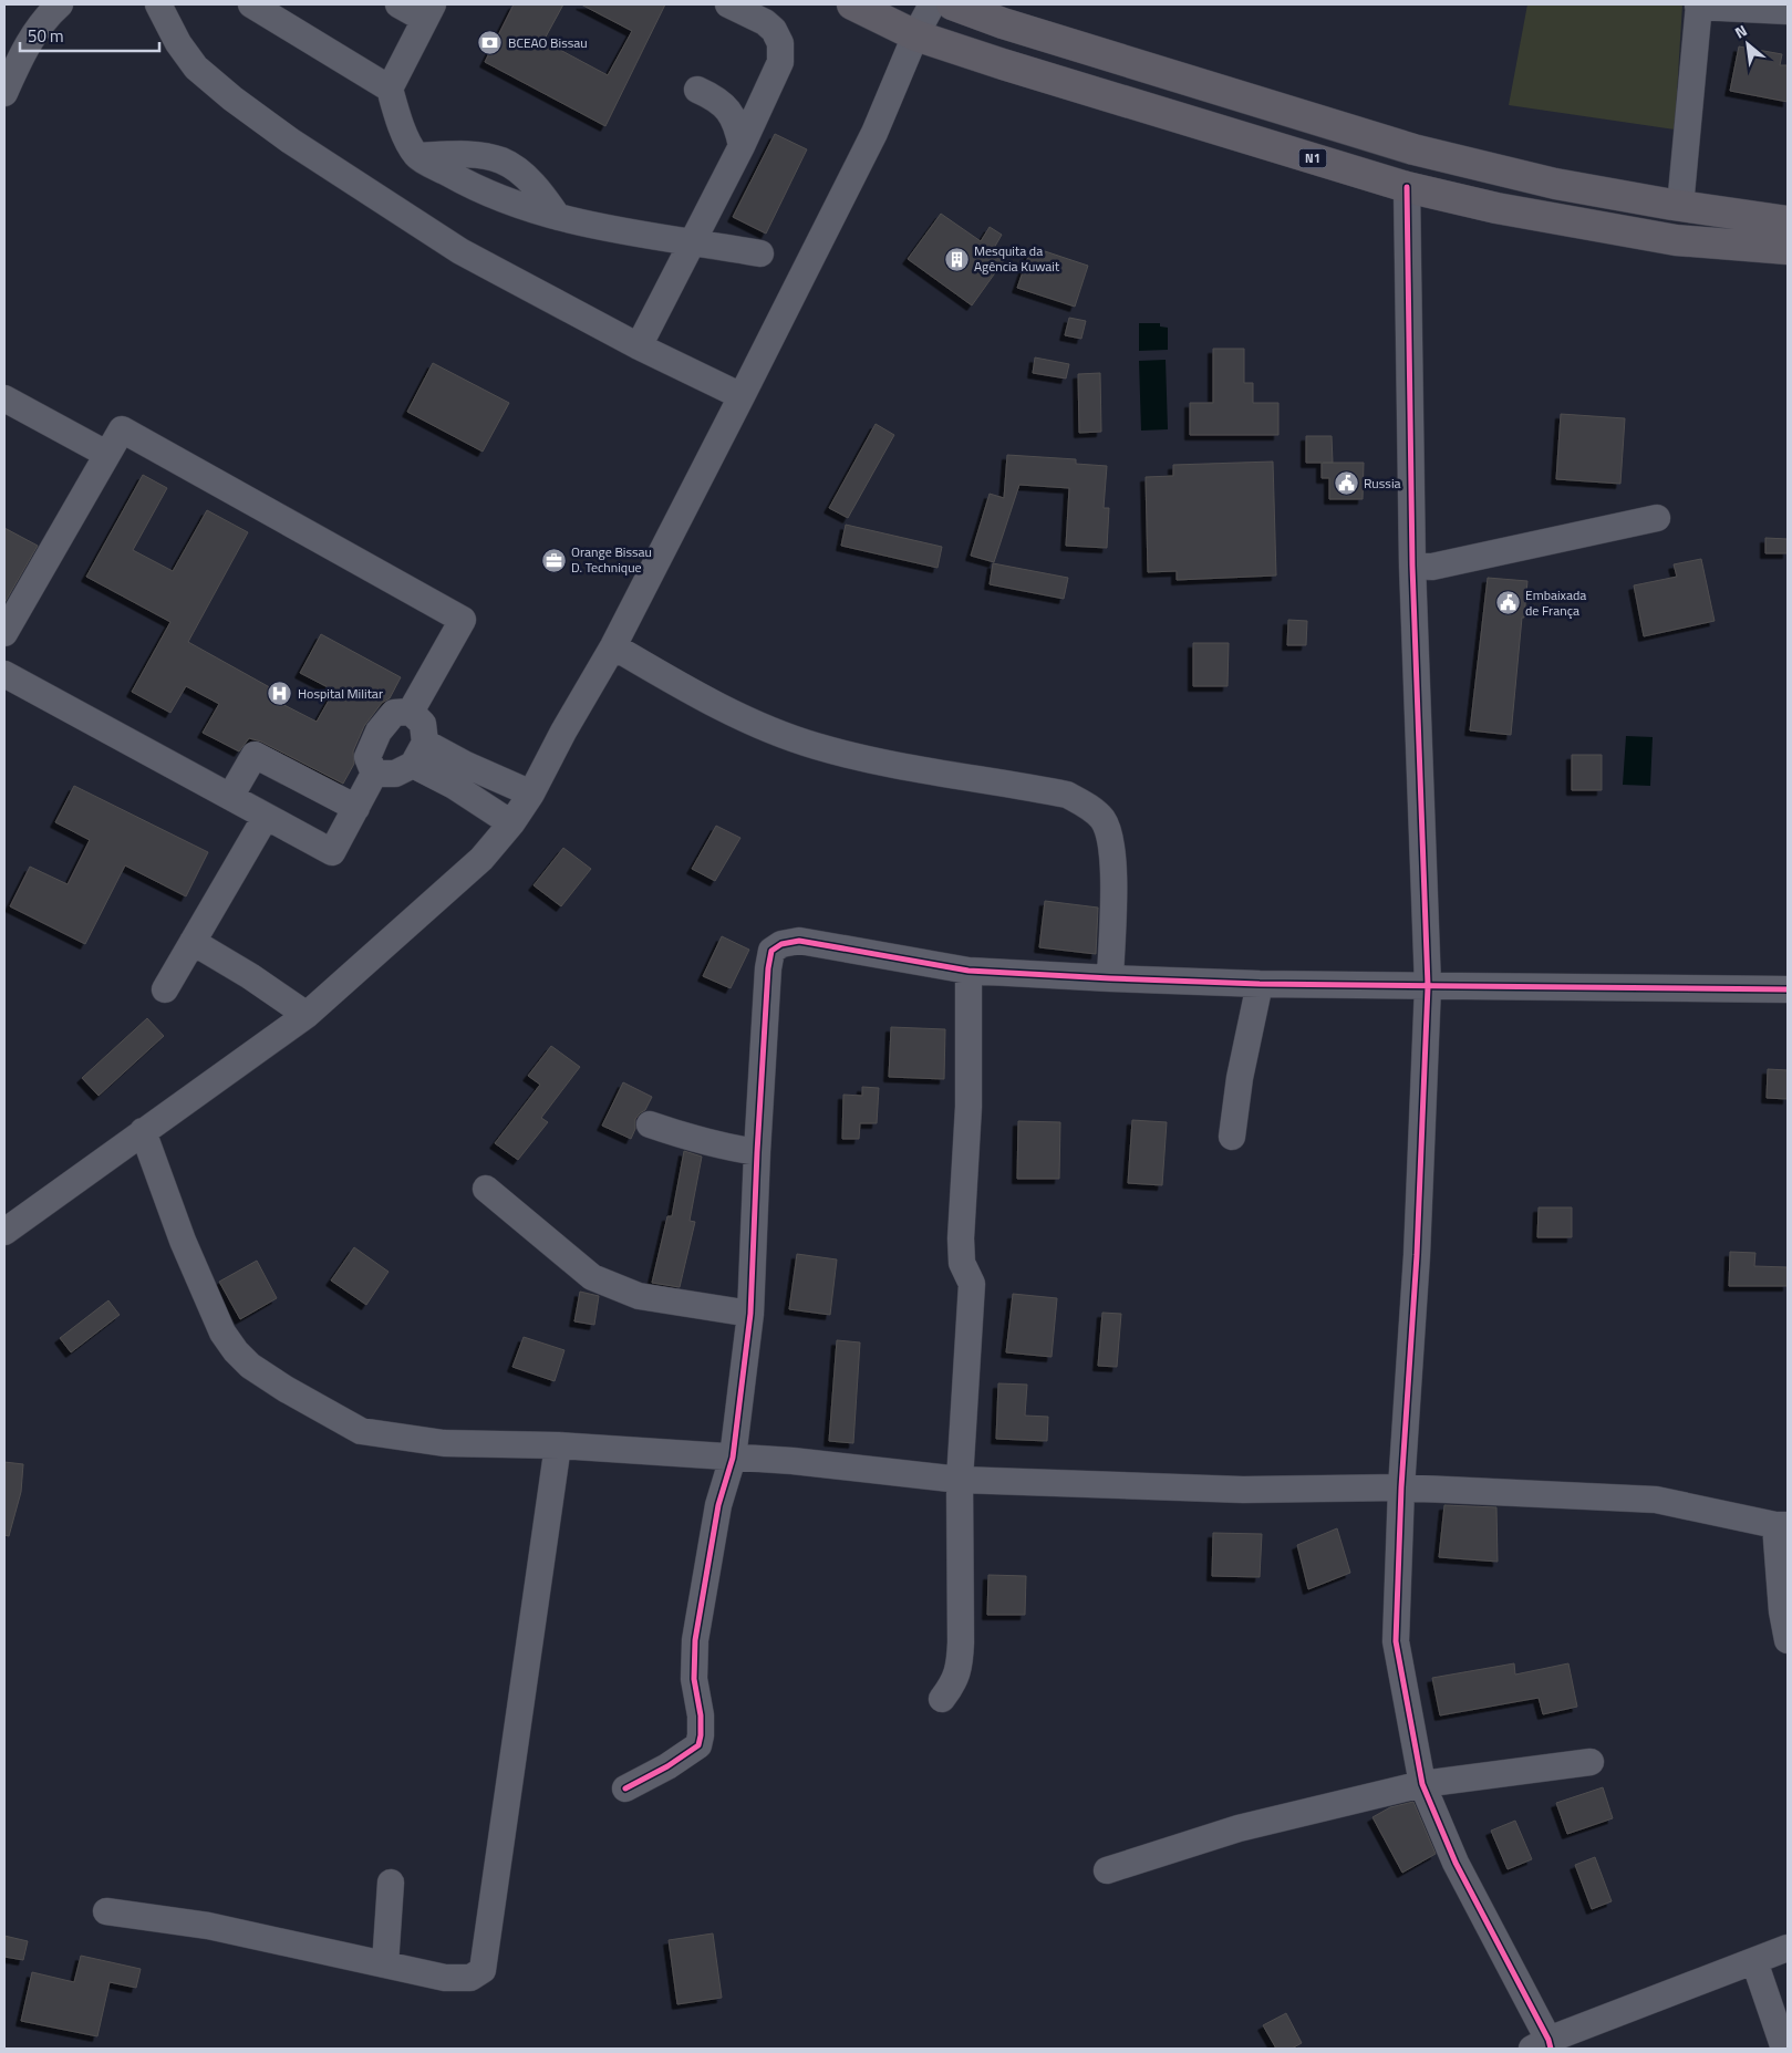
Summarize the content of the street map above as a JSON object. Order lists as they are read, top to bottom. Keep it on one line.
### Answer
{"streets":{"main road":["N1"]},"places":{"bank":["BCEAO Bissau"],"building":["Mesquita da Agência Kuwait"],"public building":["Russia","Embaixada de França"],"office":["Orange Bissau D. Technique"],"hospital":["Hospital Militar"]},"scale_bar":"50 m","north":"top left"}
